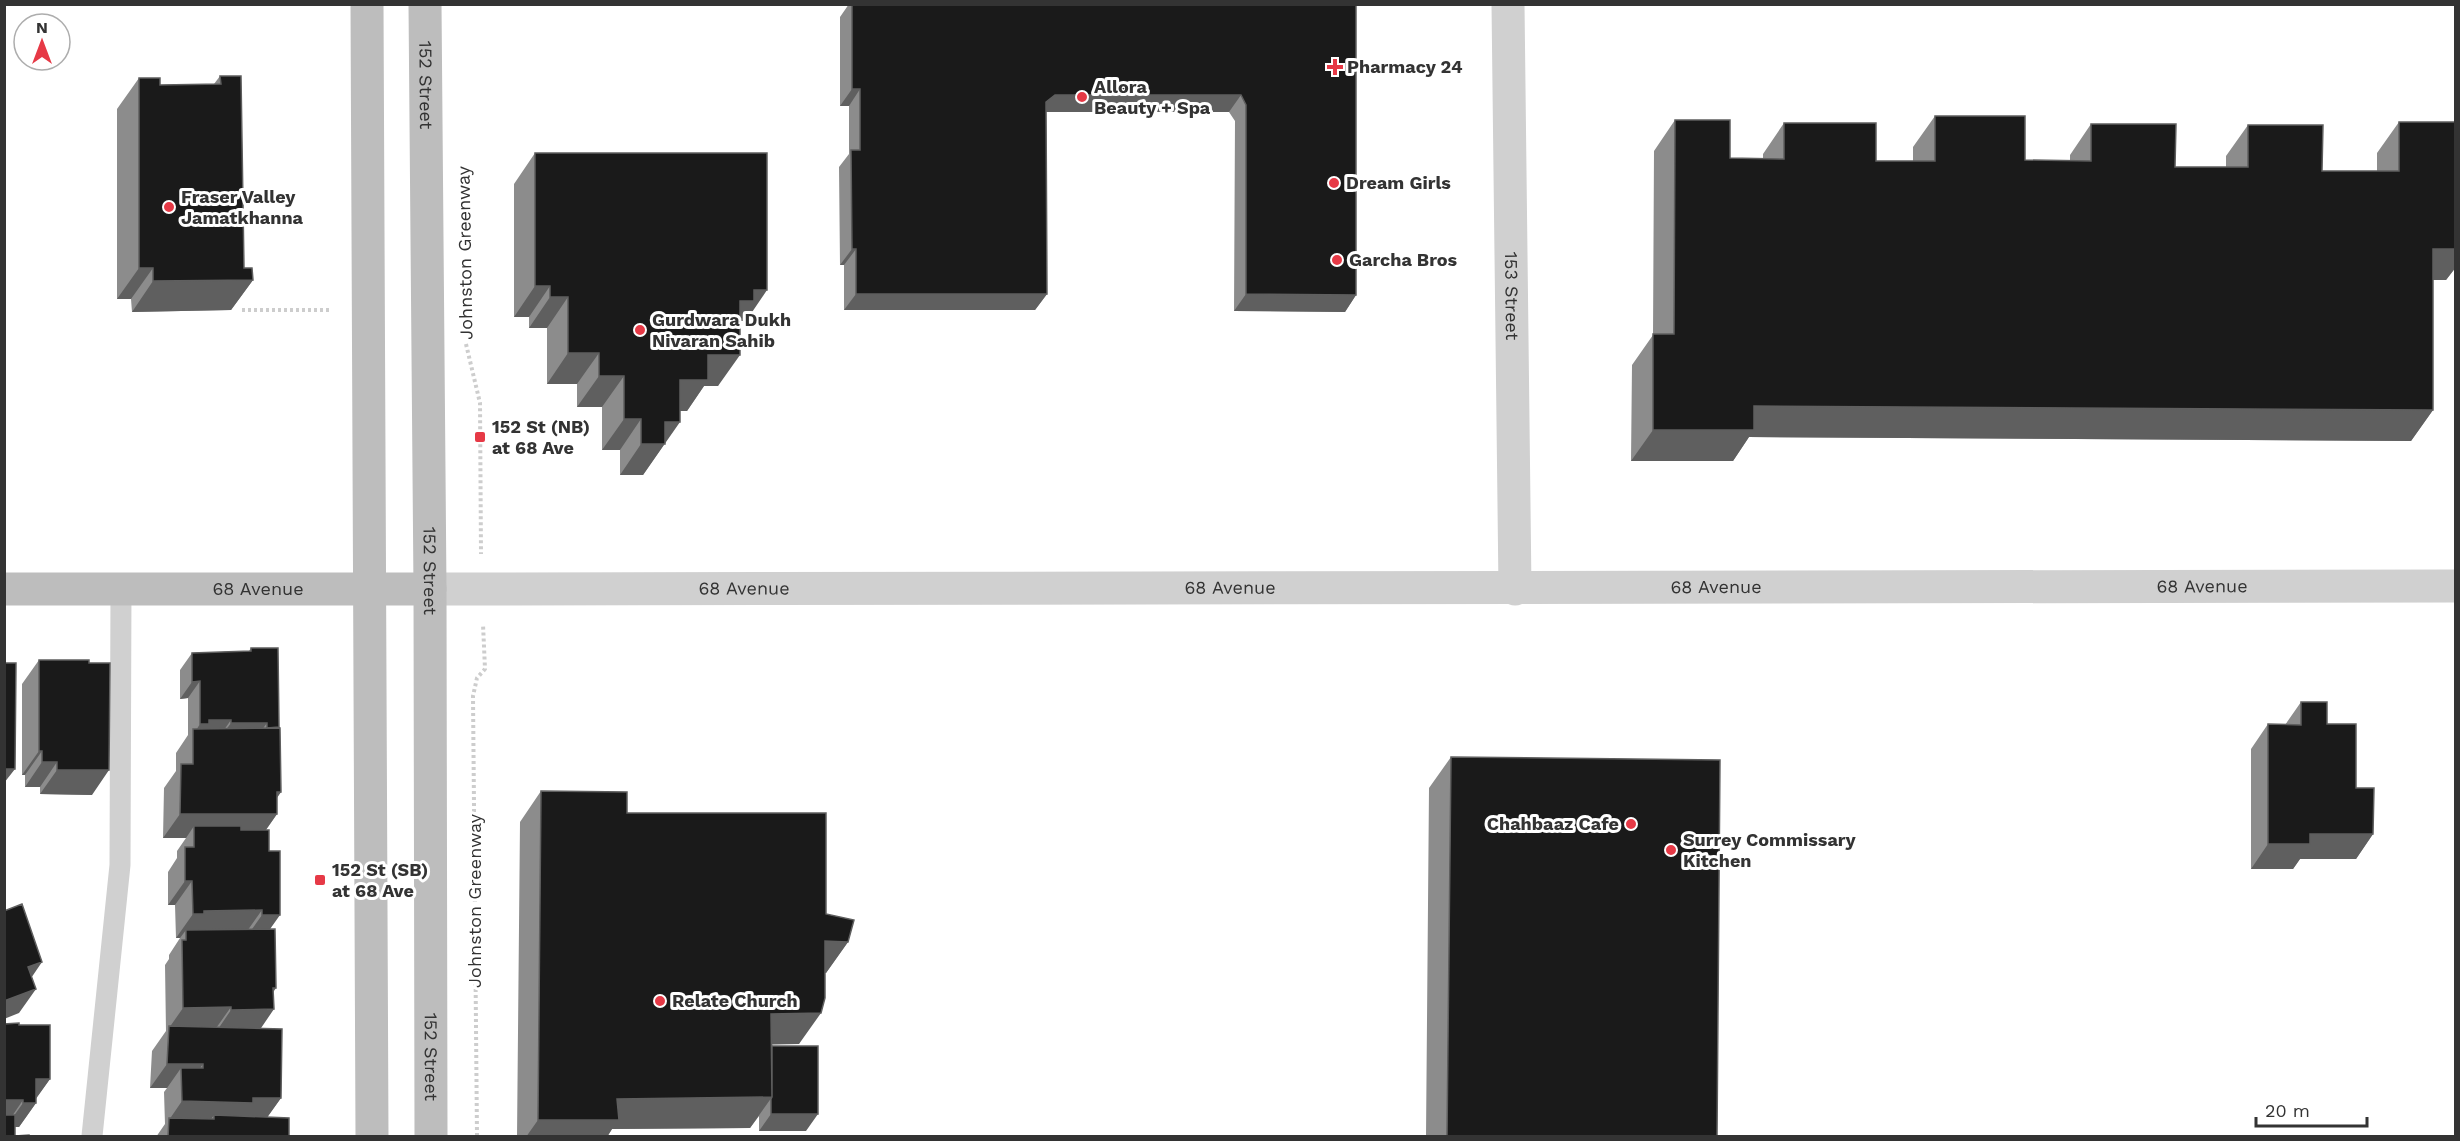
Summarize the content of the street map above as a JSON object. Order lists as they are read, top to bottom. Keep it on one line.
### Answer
{"streets":{"main road":["152 Street","68 Avenue"],"street":["153 Street"],"path":["Johnston Greenway"]},"crossings":[["152 Street","68 Avenue"],["153 Street","68 Avenue"]],"places":{"health":["Pharmacy 24"],"other":["Allora Beauty + Spa","Dream Girls","Fraser Valley Jamatkhanna","Garcha Bros","Gurdwara Dukh Nivaran Sahib","Chahbaaz Cafe","Surrey Commissary Kitchen","Relate Church"],"transit":["152 St (NB) at 68 Ave","152 St (SB) at 68 Ave"]},"scale_bar":"20 m","north":"top"}
